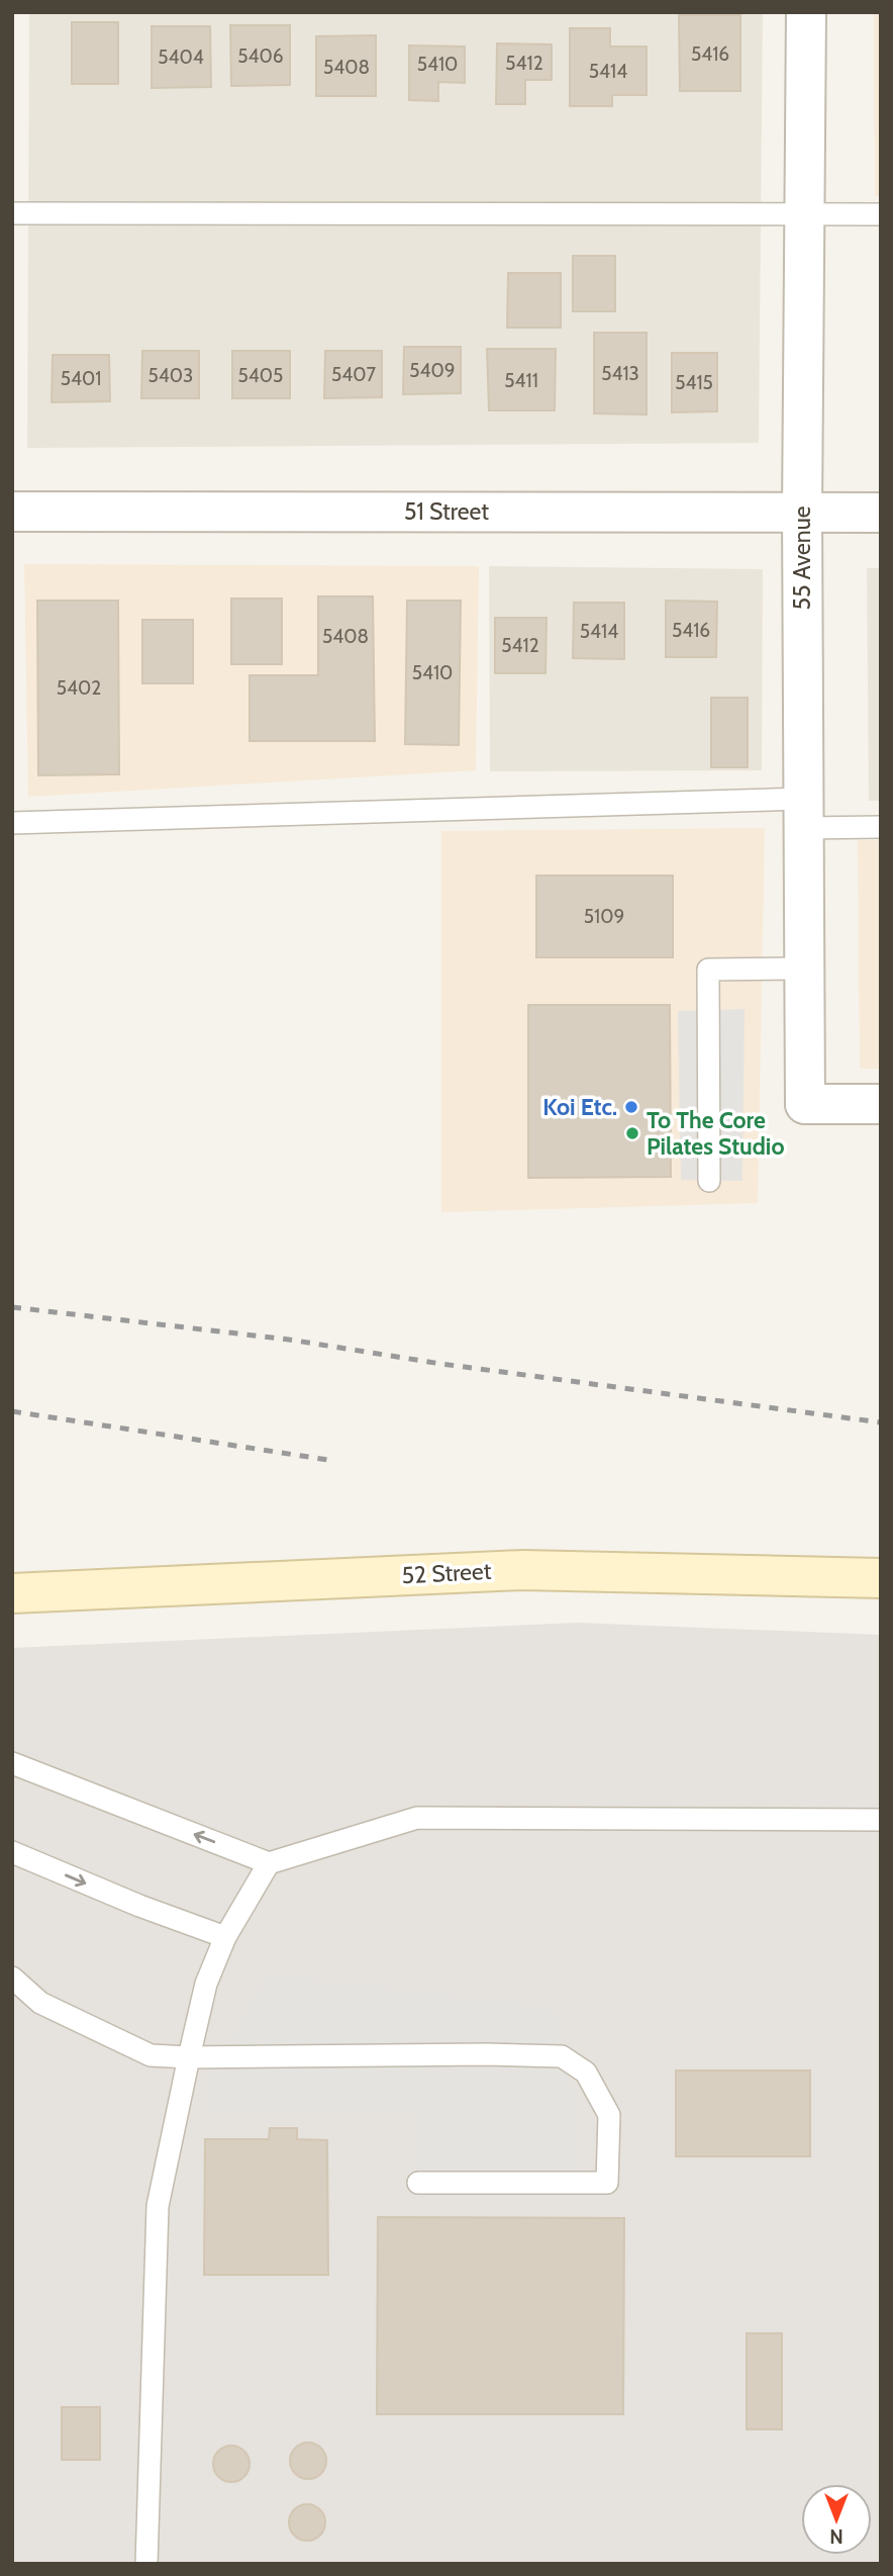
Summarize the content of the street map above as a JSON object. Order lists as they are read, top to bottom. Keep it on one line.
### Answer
{"streets":{"main road":["52 Street"],"street":["51 Street","55 Avenue"]},"crossings":[["51 Street","55 Avenue"]],"places":["Koi Etc.","To The Core Pilates Studio"],"house_numbers":["5416","5406","5404","5412","5410","5408","5414","5409","5413","5407","5403","5405","5401","5411","5415","5416","5414","5408","5412","5410","5402","5109"],"north":"bottom"}
